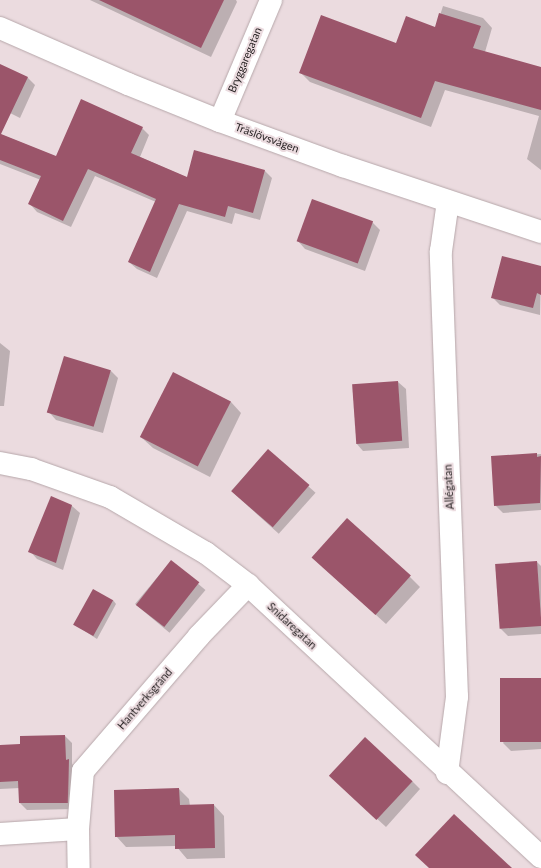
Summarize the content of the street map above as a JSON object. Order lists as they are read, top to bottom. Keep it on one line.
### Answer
{"streets":{"street":["Bryggaregatan","Träslövsvägen","Allégatan","Snidaregatan","Hantverksgränd"]},"crossings":[["Bryggaregatan","Träslövsvägen"],["Träslövsvägen","Allégatan"],["Allégatan","Snidaregatan"],["Snidaregatan","Hantverksgränd"]]}
